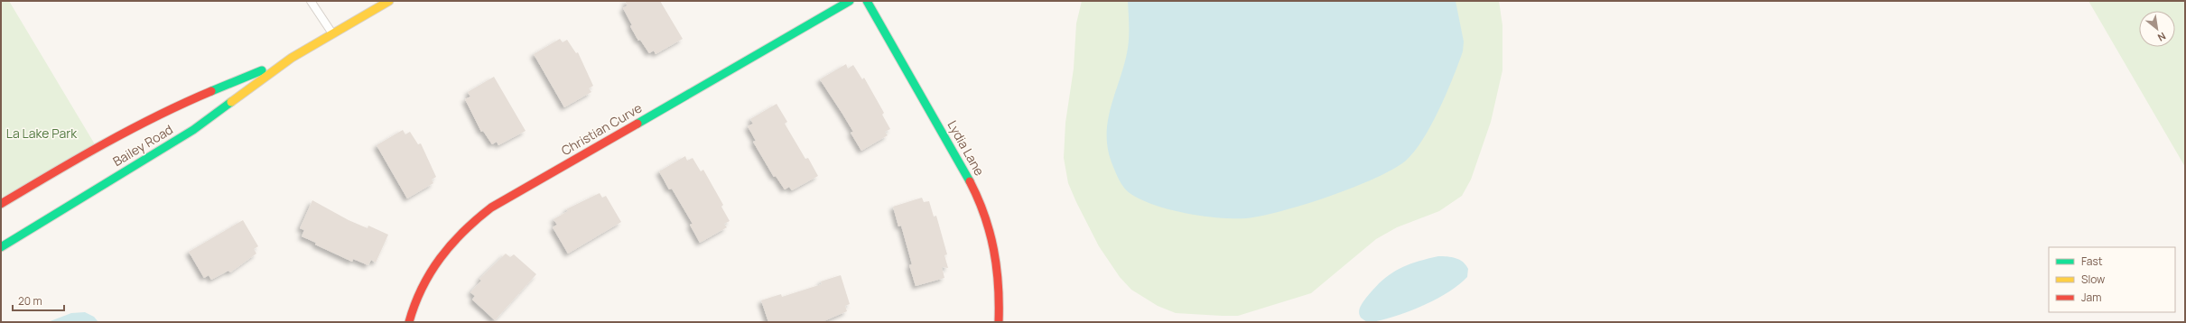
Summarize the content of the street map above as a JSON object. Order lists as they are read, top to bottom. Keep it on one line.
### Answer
{"streets":{"street":["Christian Curve","Bailey Road","Lydia Lane"]},"parks":["La Lake Park"],"legend":["Fast","Slow","Jam"],"scale_bar":"20 m","north":"bottom right"}
